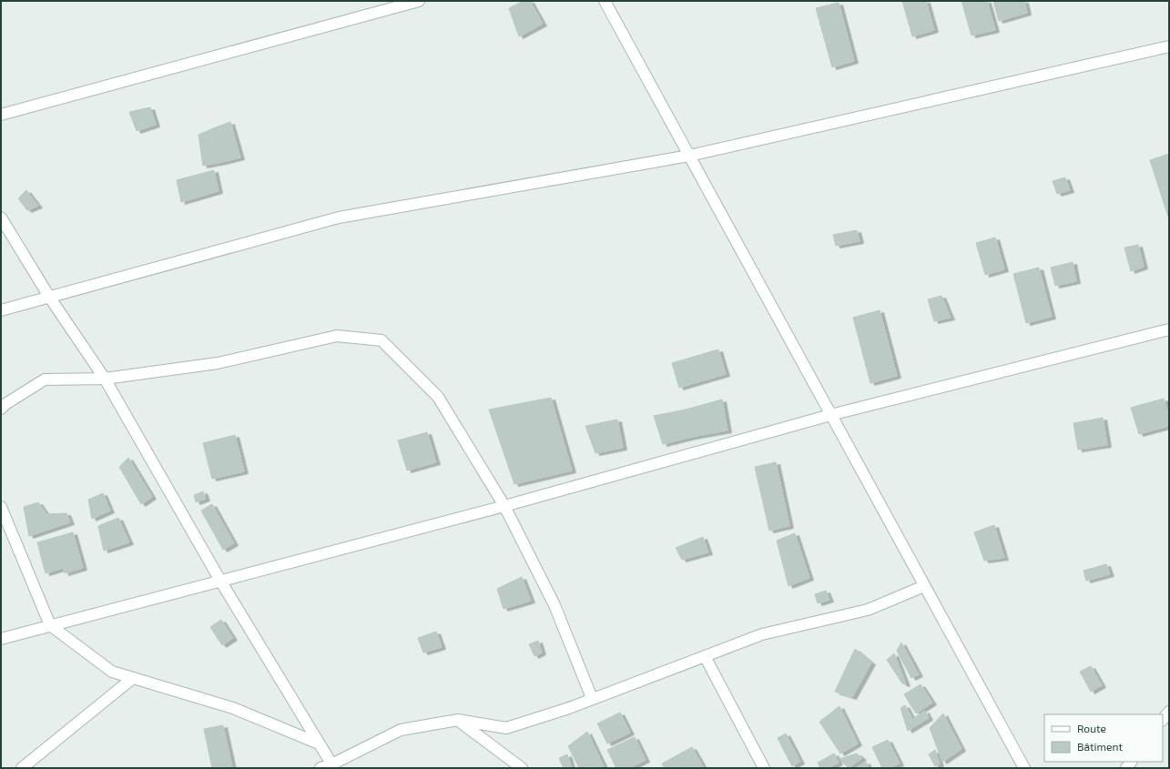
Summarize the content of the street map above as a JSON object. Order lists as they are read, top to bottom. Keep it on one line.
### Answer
{"legend":["Route","Bâtiment"]}
